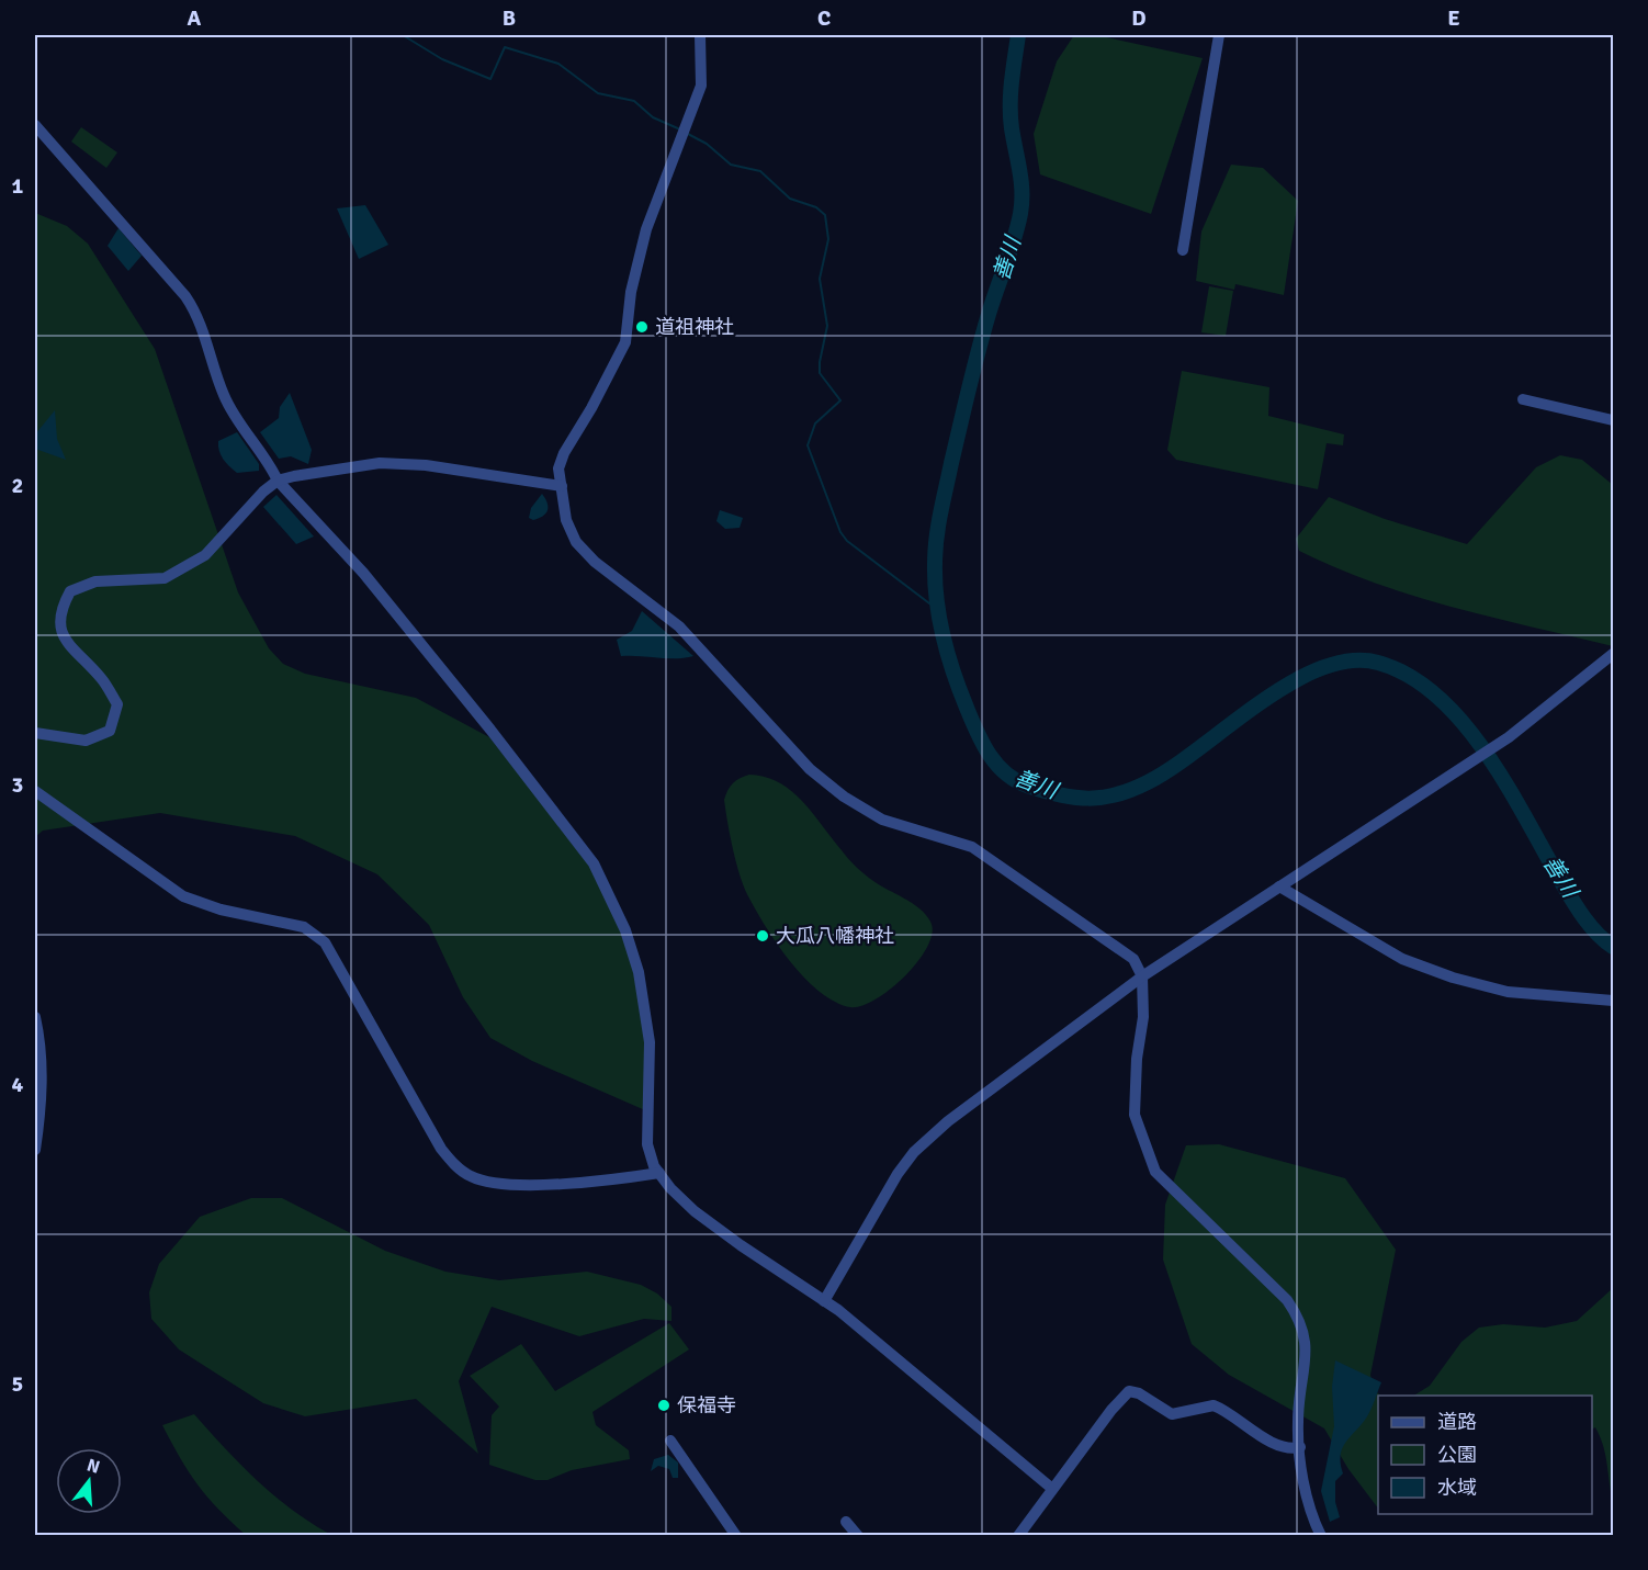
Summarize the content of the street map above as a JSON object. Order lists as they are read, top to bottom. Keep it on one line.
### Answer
{"water":["善川"],"places":["道祖神社","大瓜八幡神社","保福寺"],"legend":["道路","公園","水域"],"north":"top","grid":{"columns":["A","B","C","D","E"],"rows":["1","2","3","4","5"]}}
